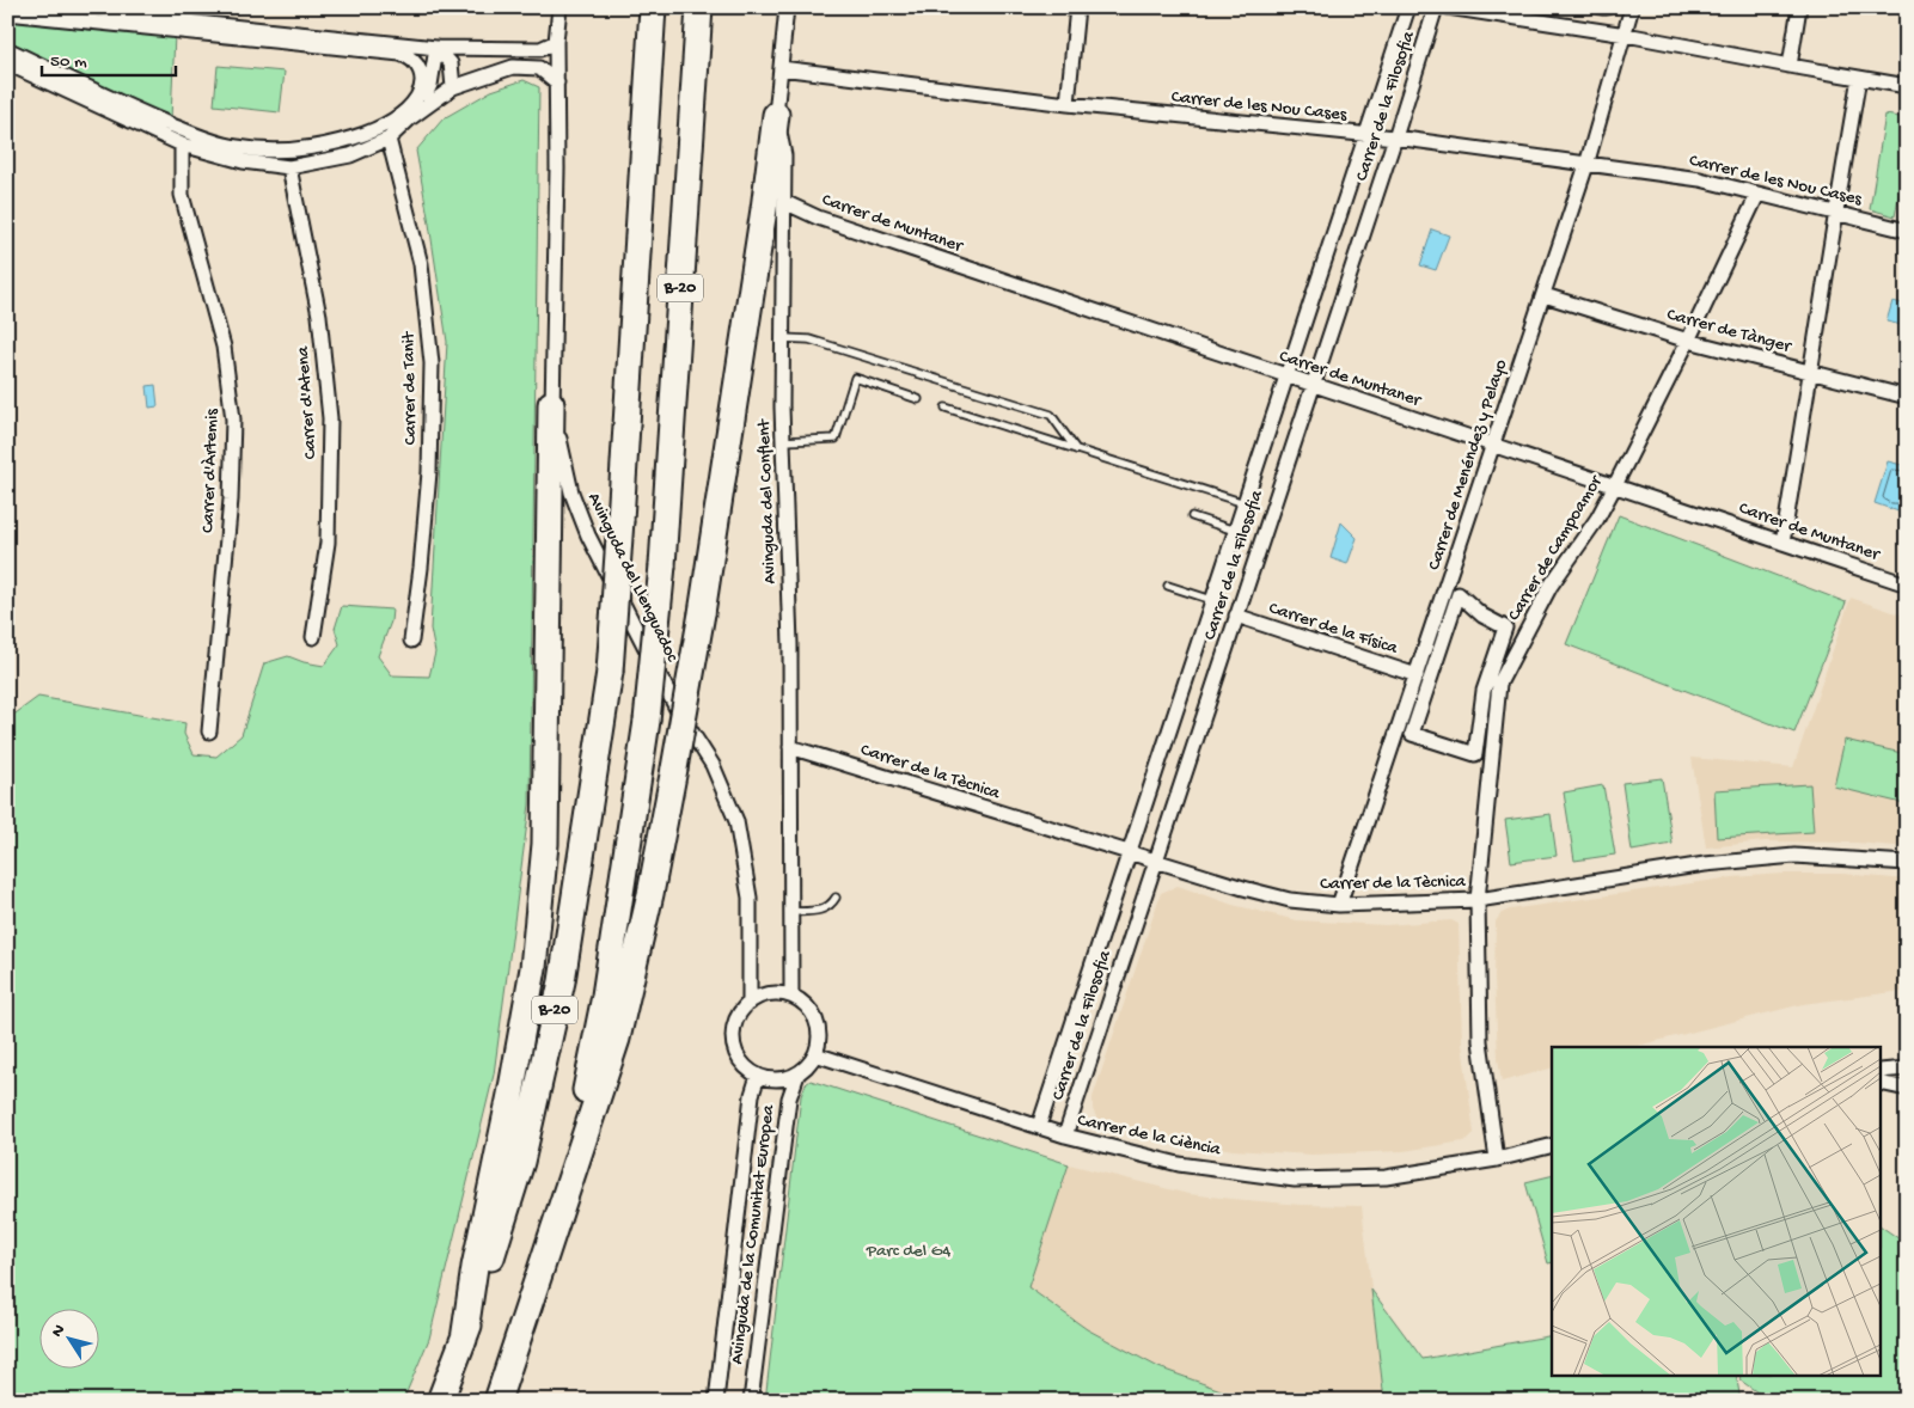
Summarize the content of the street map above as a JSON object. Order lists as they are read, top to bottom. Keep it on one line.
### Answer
{"streets":{"highway":["B-20"],"street":["Carrer de les Nou Cases","Carrer de la Filosofia","Carrer de Muntaner","Carrer de Tànger","Carrer de Tanit","Carrer d'Atena","Carrer de Menéndez y Pelayo","Carrer d'Àrtemis","Avinguda del Conflent","Carrer de Campoamor","Avinguda del Llenguadoc","Carrer de la Física","Carrer de la Tècnica","Carrer de la Ciència","Avinguda de la Comunitat Europea"]},"crossings":[["Carrer de les Nou Cases","Carrer de la Filosofia"],["Carrer de les Nou Cases","Carrer de Menéndez y Pelayo"],["Carrer de les Nou Cases","Avinguda del Conflent"],["Carrer de les Nou Cases","Carrer de Campoamor"],["Carrer de la Filosofia","Carrer de Muntaner"],["Carrer de la Filosofia","Carrer de la Física"],["Carrer de la Filosofia","Carrer de la Tècnica"],["Carrer de la Filosofia","Carrer de la Ciència"],["Carrer de Muntaner","Carrer de Menéndez y Pelayo"],["Carrer de Muntaner","Avinguda del Conflent"],["Carrer de Muntaner","Carrer de Campoamor"],["Carrer de Tànger","Carrer de Menéndez y Pelayo"],["Carrer de Tànger","Carrer de Campoamor"],["Carrer de Menéndez y Pelayo","Carrer de la Física"],["Carrer de Menéndez y Pelayo","Carrer de la Tècnica"],["Avinguda del Conflent","Avinguda del Llenguadoc"],["Avinguda del Conflent","Carrer de la Tècnica"],["Avinguda del Conflent","Carrer de la Ciència"],["Avinguda del Conflent","Avinguda de la Comunitat Europea"],["Carrer de Campoamor","Carrer de la Tècnica"],["Carrer de Campoamor","Carrer de la Ciència"],["Avinguda del Llenguadoc","Carrer de la Ciència"],["Avinguda del Llenguadoc","Avinguda de la Comunitat Europea"],["Carrer de la Ciència","Avinguda de la Comunitat Europea"]],"parks":["Parc del G4"],"scale_bar":"50 m","north":"top left"}
